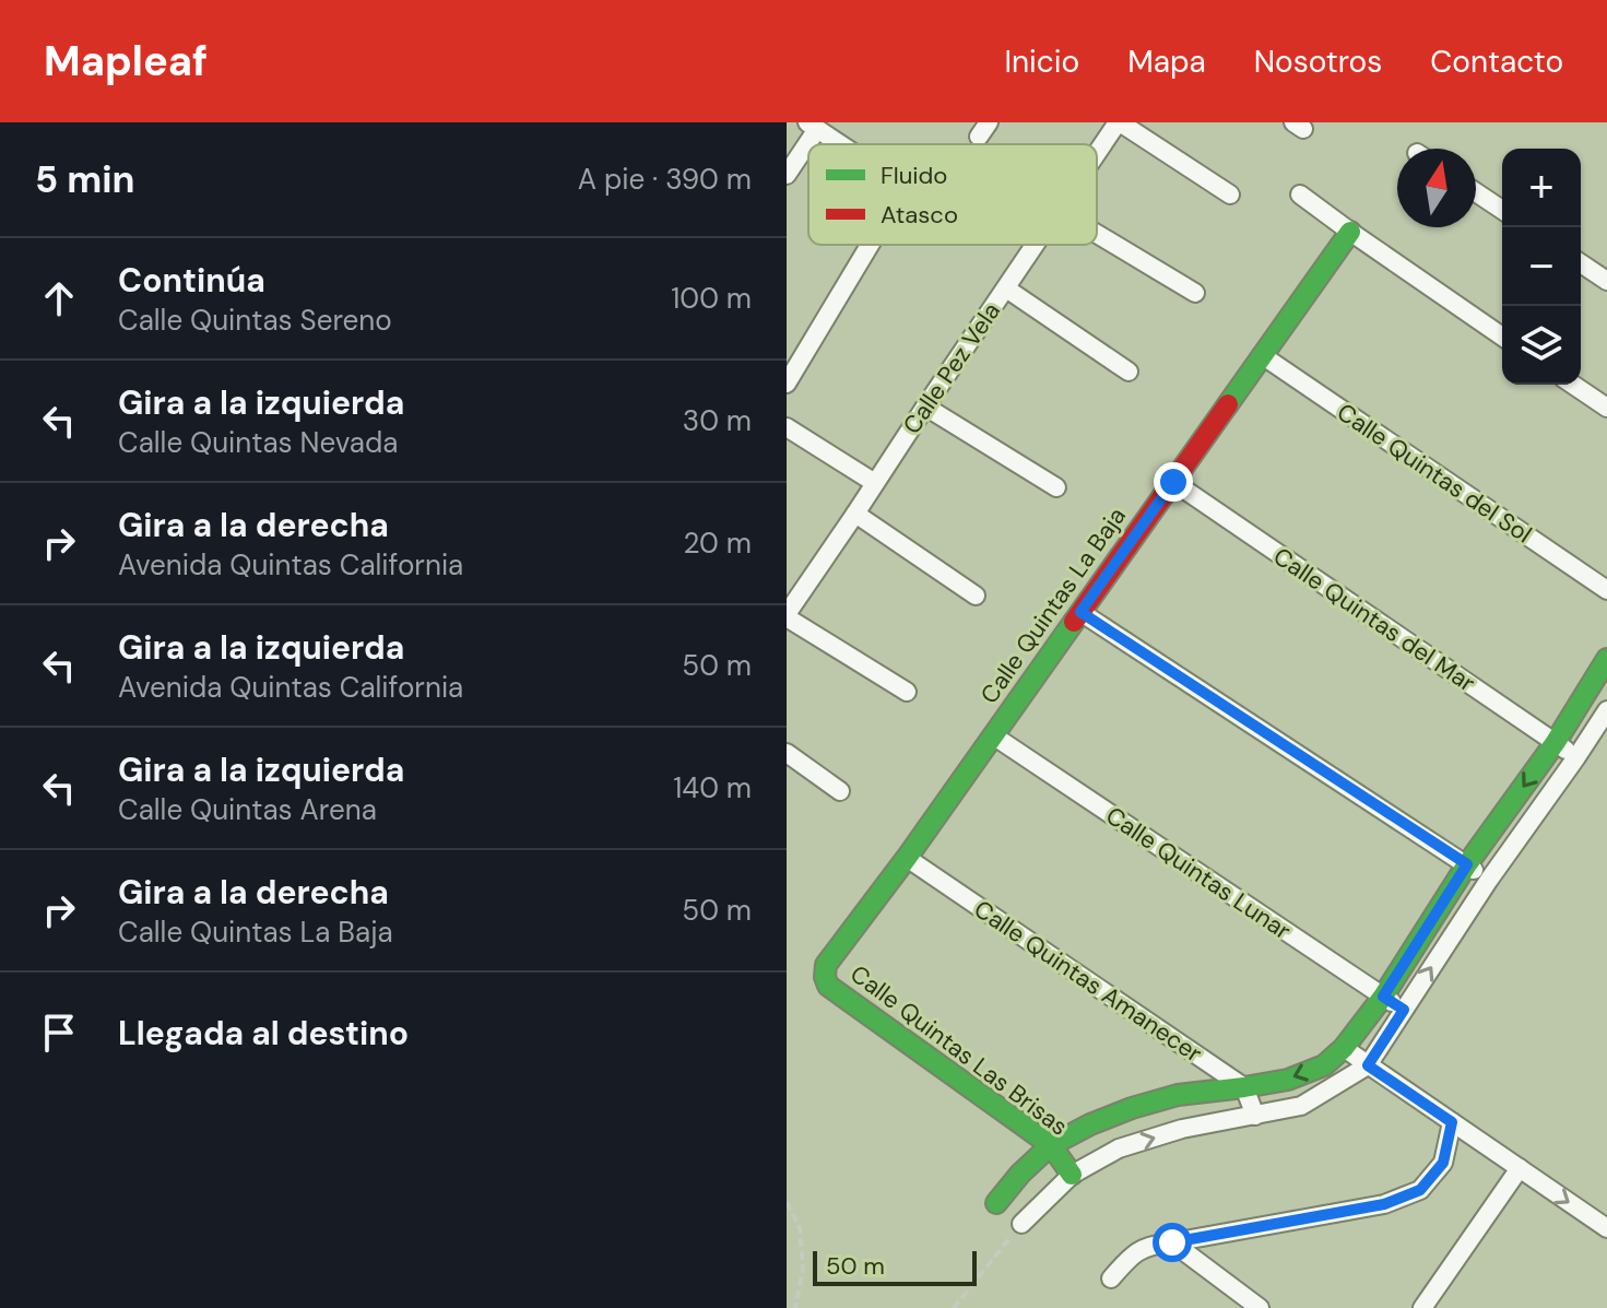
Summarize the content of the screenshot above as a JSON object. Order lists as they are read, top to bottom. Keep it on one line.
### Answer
{"streets":{"street":["Calle Pez Vela","Calle Quintas del Sol","Calle Quintas La Baja","Calle Quintas del Mar","Calle Quintas Lunar","Calle Quintas Amanecer","Calle Quintas Las Brisas"]},"crossings":[["Calle Quintas del Sol","Calle Quintas La Baja"],["Calle Quintas La Baja","Calle Quintas del Mar"],["Calle Quintas La Baja","Calle Quintas Lunar"],["Calle Quintas La Baja","Calle Quintas Amanecer"],["Calle Quintas La Baja","Calle Quintas Las Brisas"]],"legend":["Fluido","Atasco"],"scale_bar":"50 m","north":"top","page":{"header":"Mapleaf","nav":["Inicio","Mapa","Nosotros","Contacto"],"heading":["5 min","A pie · 390 m"],"map_buttons":["+","−"],"list":[["Continúa","Calle Quintas Sereno","100 m"],["Gira a la izquierda","Calle Quintas Nevada","30 m"],["Gira a la derecha","Avenida Quintas California","20 m"],["Gira a la izquierda","Avenida Quintas California","50 m"],["Gira a la izquierda","Calle Quintas Arena","140 m"],["Gira a la derecha","Calle Quintas La Baja","50 m"],"Llegada al destino"],"scale":"50 m"}}
